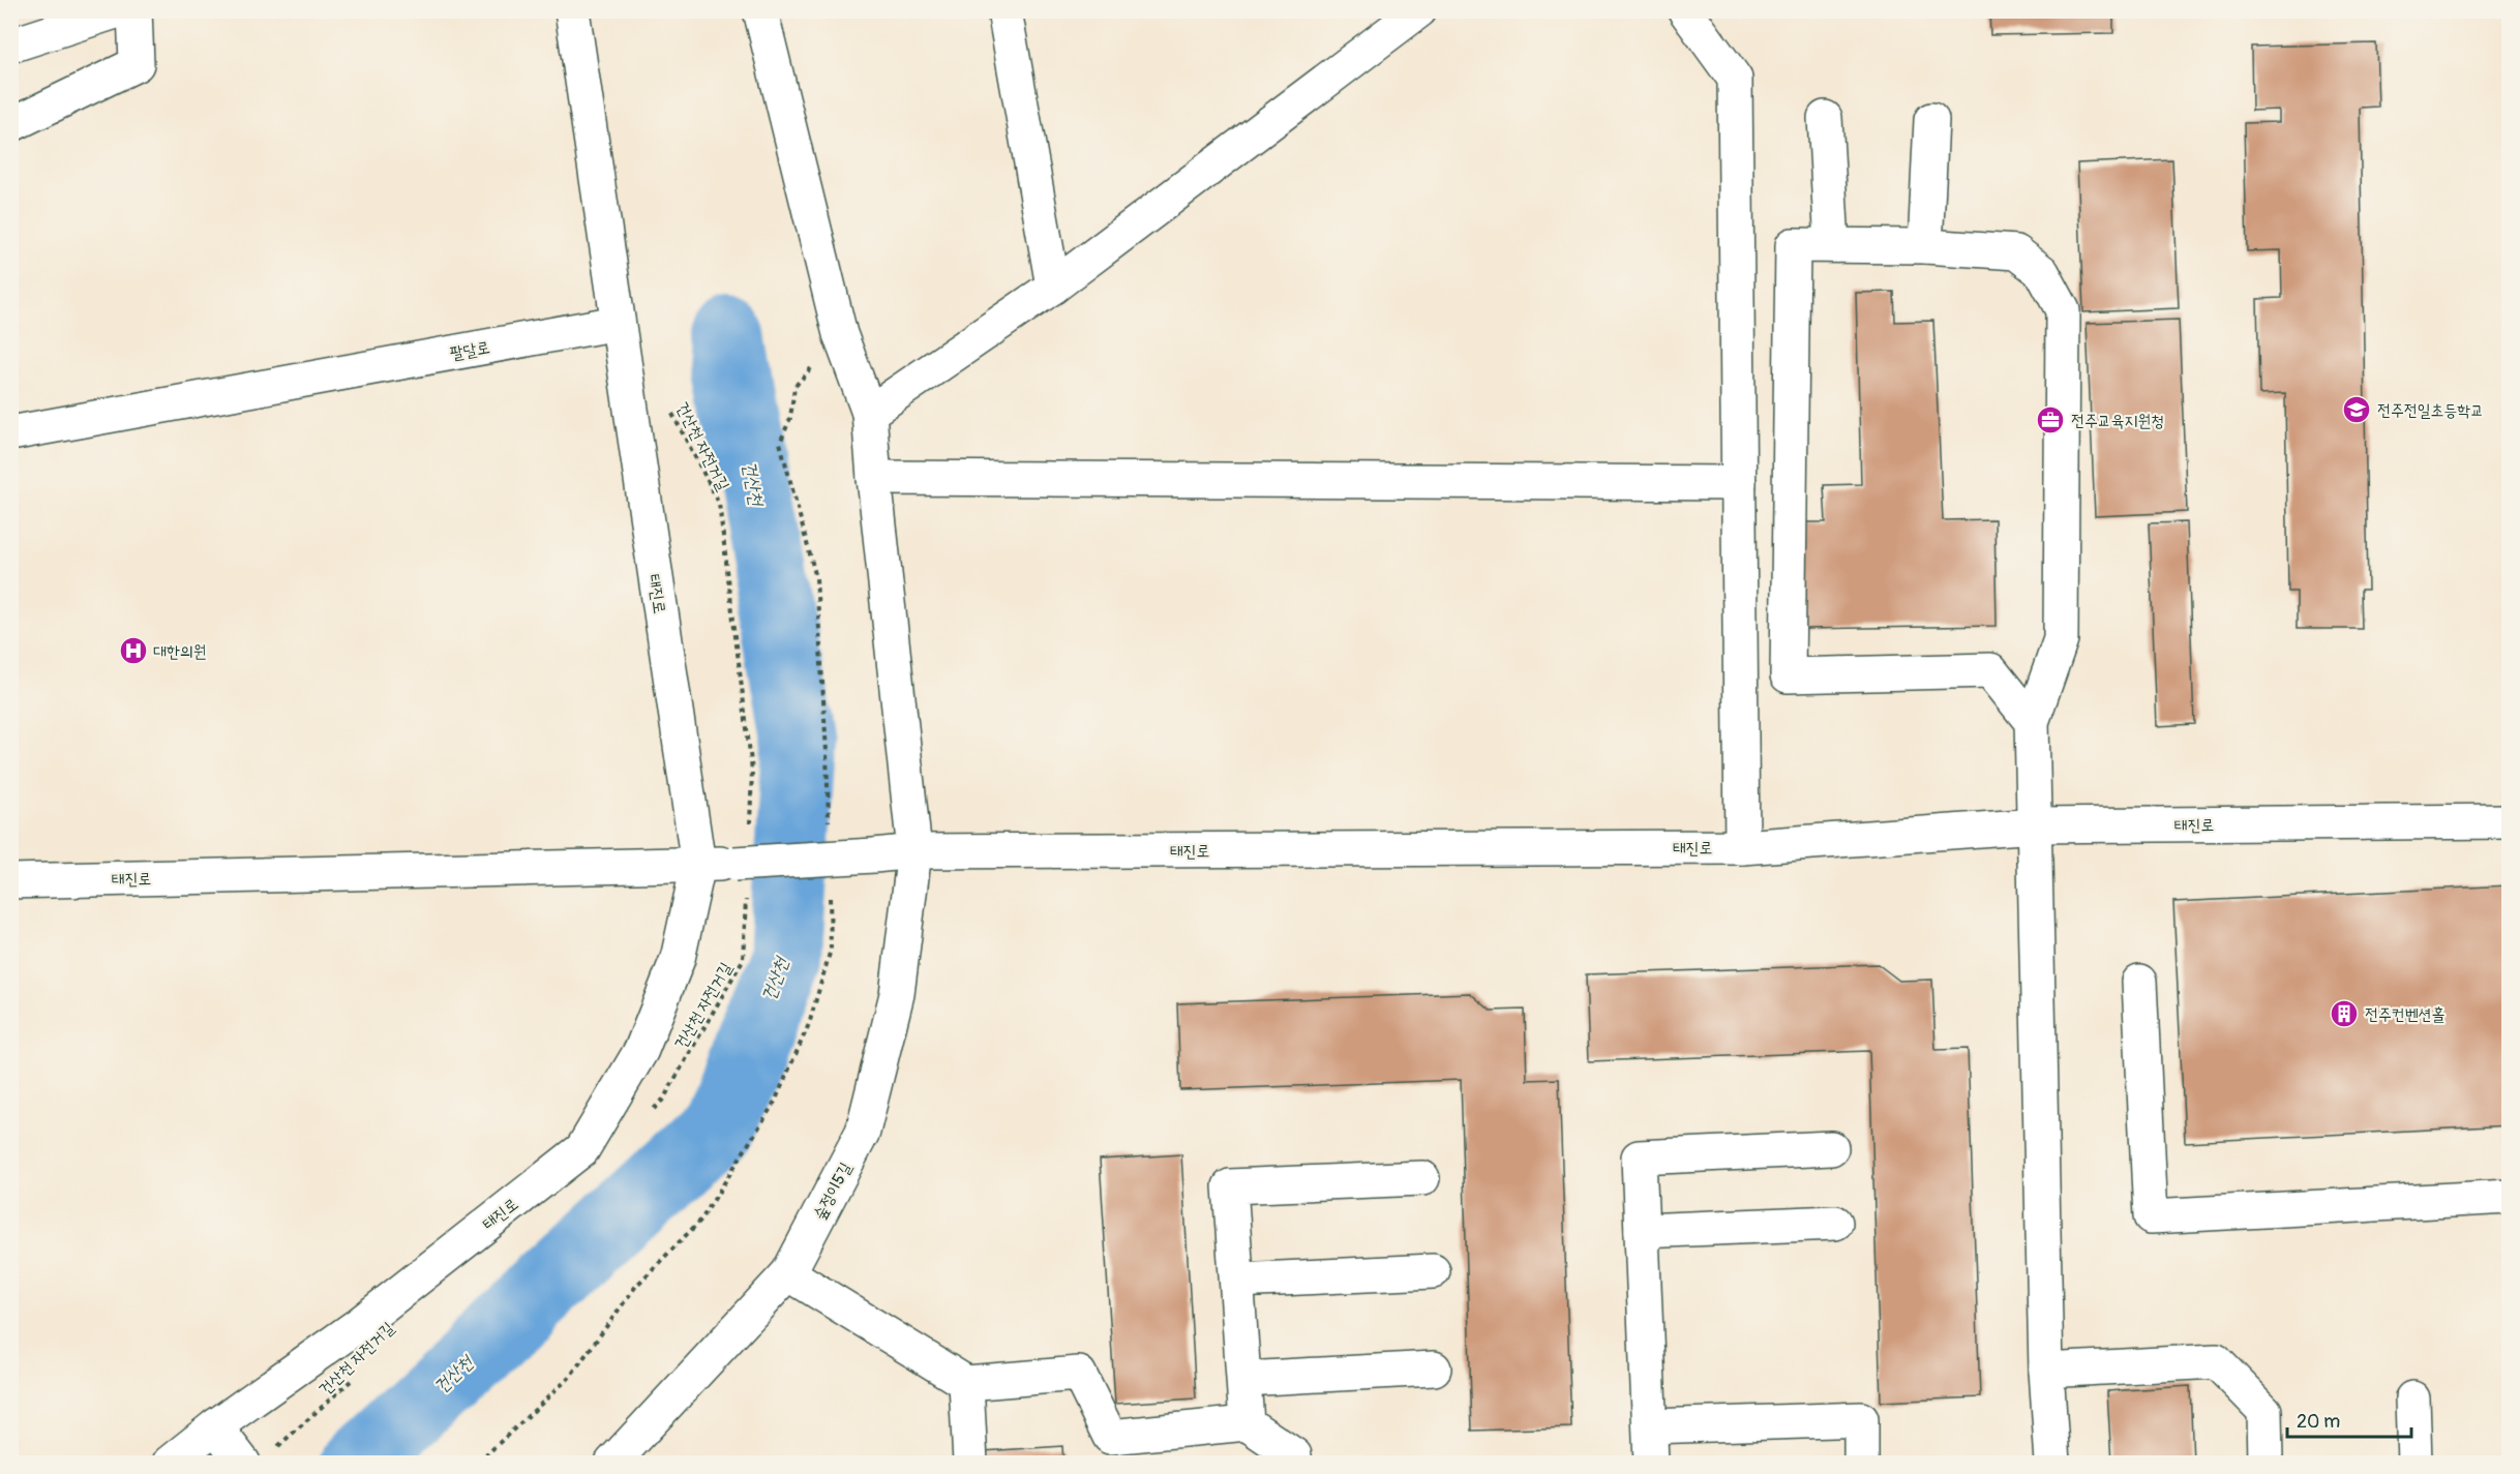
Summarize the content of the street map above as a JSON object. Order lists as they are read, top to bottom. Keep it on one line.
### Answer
{"streets":{"street":["팔달로","태진로","숲정이5길"],"path":["건산천 자전거길"]},"crossings":[["팔달로","태진로"],["건산천 자전거길","태진로"],["태진로","숲정이5길"]],"water":["건산천"],"places":{"school or university":["전주전일초등학교"],"office":["전주교육지원청"],"hospital":["대한의원"],"building":["전주컨벤션홀"]},"scale_bar":"20 m"}
